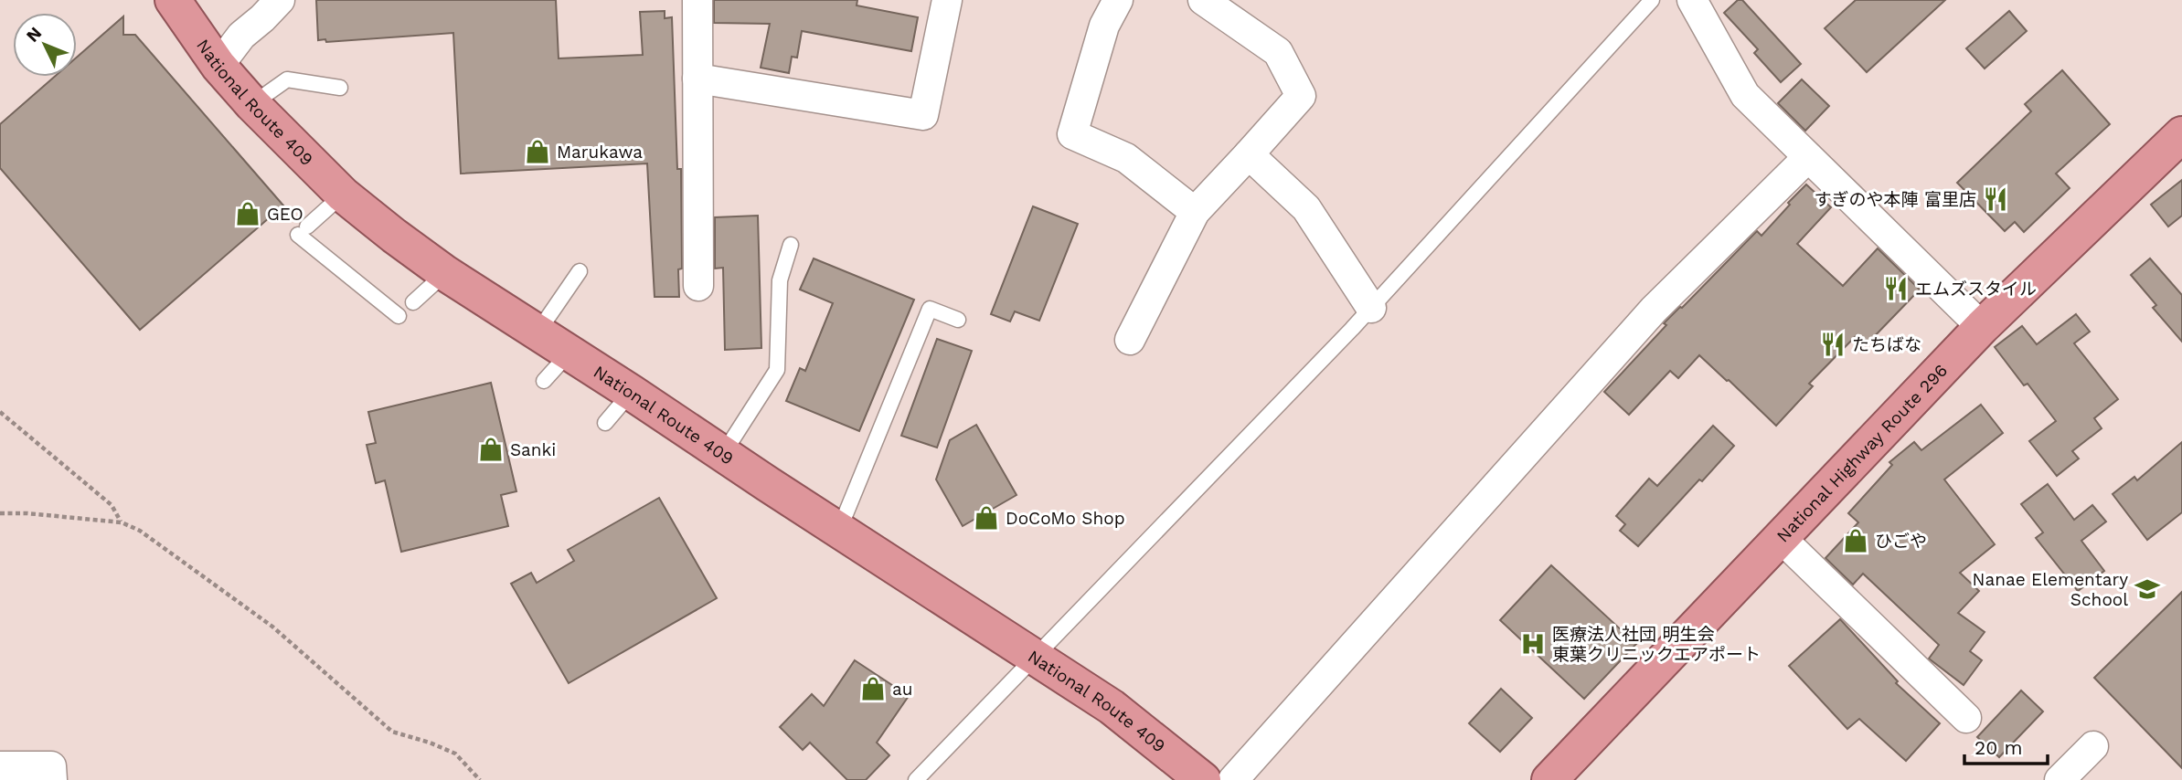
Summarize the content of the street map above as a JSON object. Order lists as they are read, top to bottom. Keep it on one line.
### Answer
{"streets":{"highway":["National Route 409","National Highway Route 296"]},"places":{"shop":["Marukawa","GEO","Sanki","DoCoMo Shop","ひごや","au"],"restaurant":["すぎのや本陣 富里店","エムズスタイル","たちばな"],"school or university":["Nanae Elementary School"],"hospital":["医療法人社団 明生会 東葉クリニックエアポート"]},"scale_bar":"20 m","north":"top left"}
